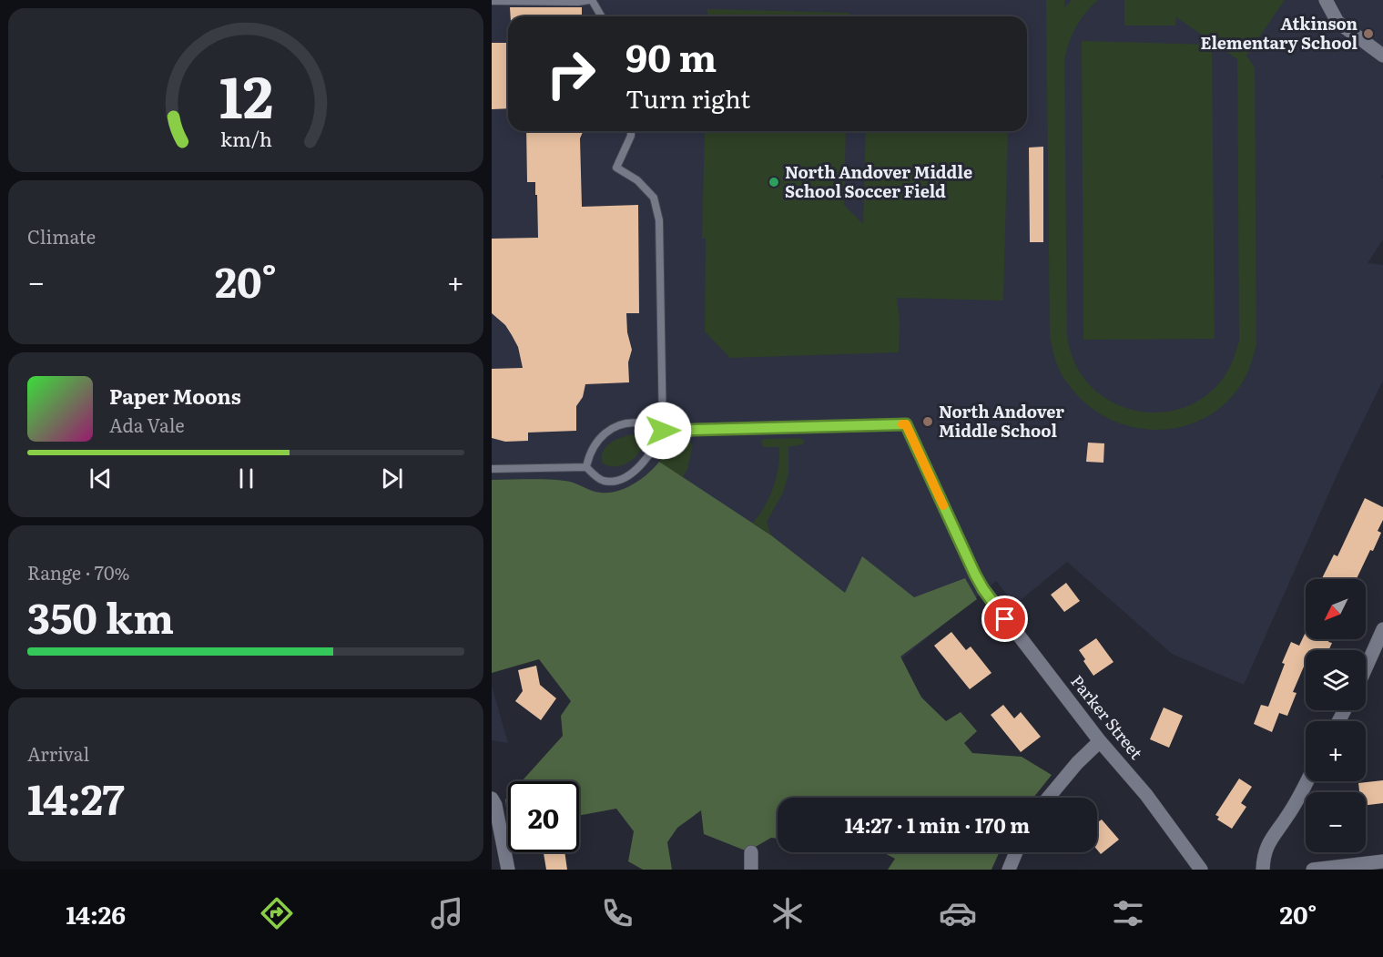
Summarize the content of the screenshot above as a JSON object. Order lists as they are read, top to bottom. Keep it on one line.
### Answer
{"streets":{"street":["Parker Street"]},"places":["Atkinson Elementary School","North Andover Middle School Soccer Field","North Andover Middle School"],"north":"bottom left","page":{"turn":["90 m","Turn right"],"tile":["Climate",["Range · 70%","350 km"],["Arrival","14:27"]],"heat":["−","20°","+"],"song":["Paper Moons","Ada Vale"],"map_buttons":["+","−"],"limit":"20","trip":"14:27 · 1 min · 170 m","tabs":["14:26","20°"],"gauge":["12","km/h"]}}
